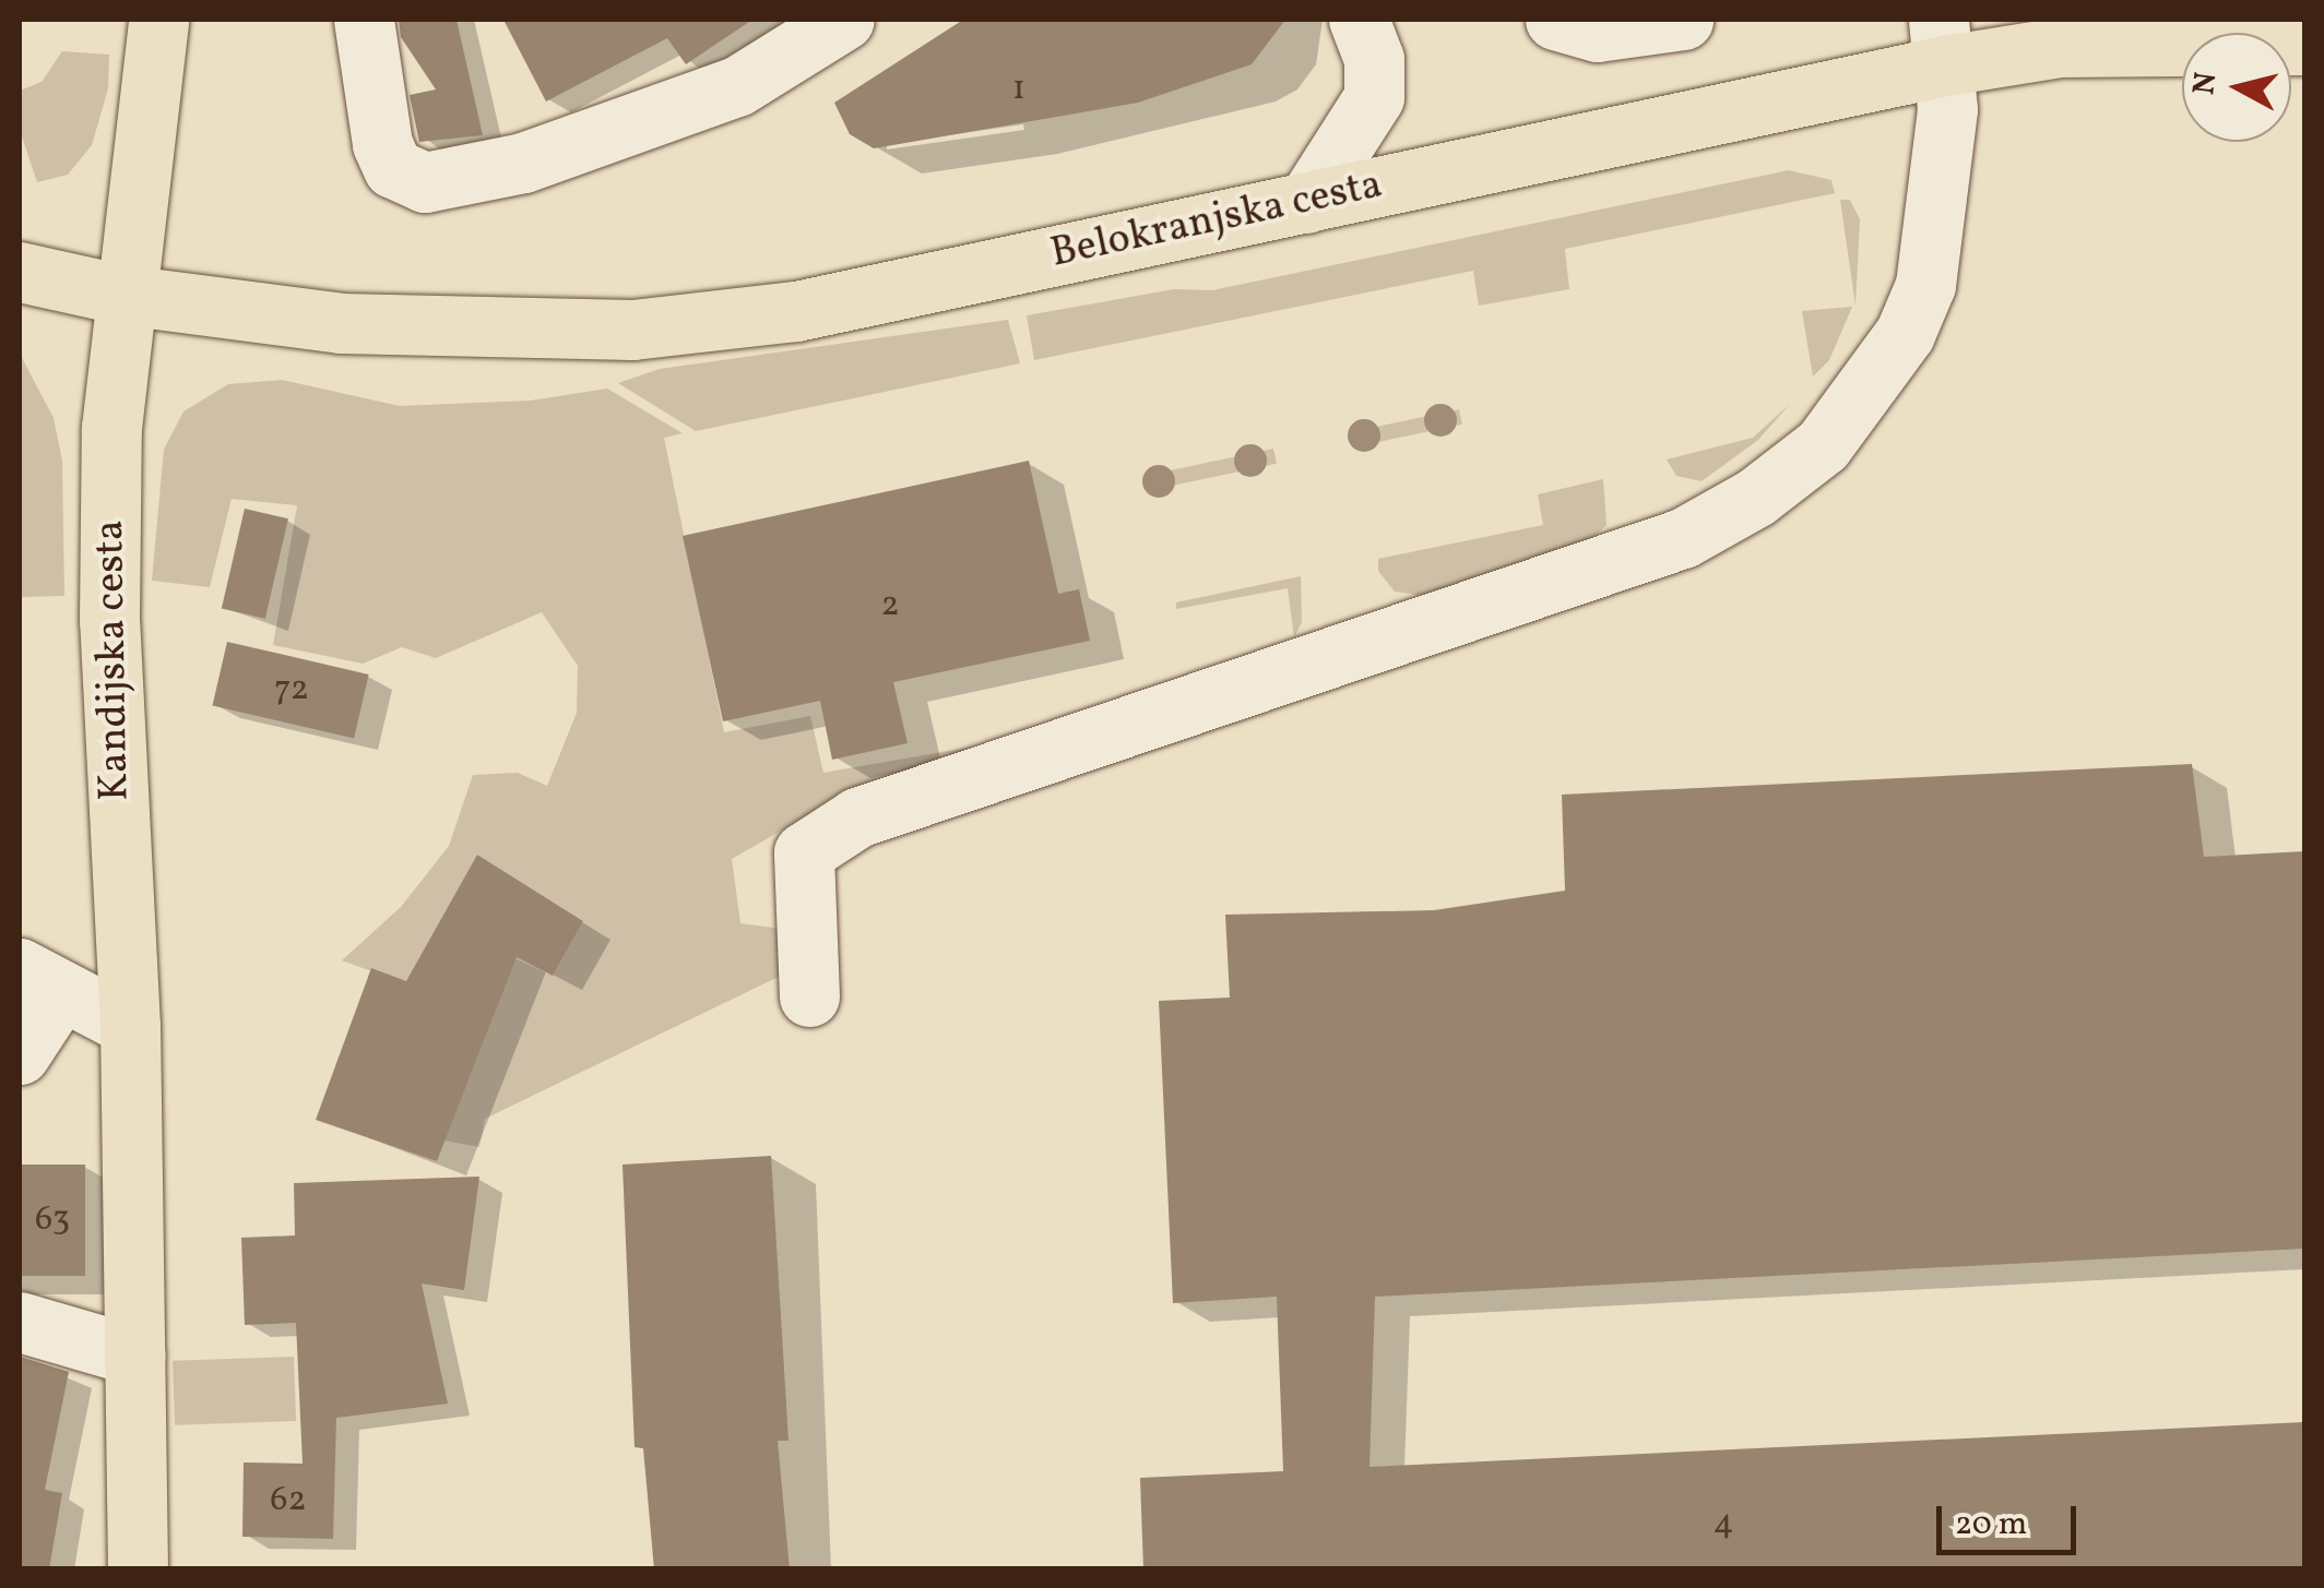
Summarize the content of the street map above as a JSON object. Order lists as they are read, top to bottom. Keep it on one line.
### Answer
{"streets":{"main road":["Belokranjska cesta","Kandijska cesta"]},"crossings":[["Belokranjska cesta","Kandijska cesta"]],"house_numbers":["1","2","72","63","62","4"],"scale_bar":"20 m","north":"left"}
